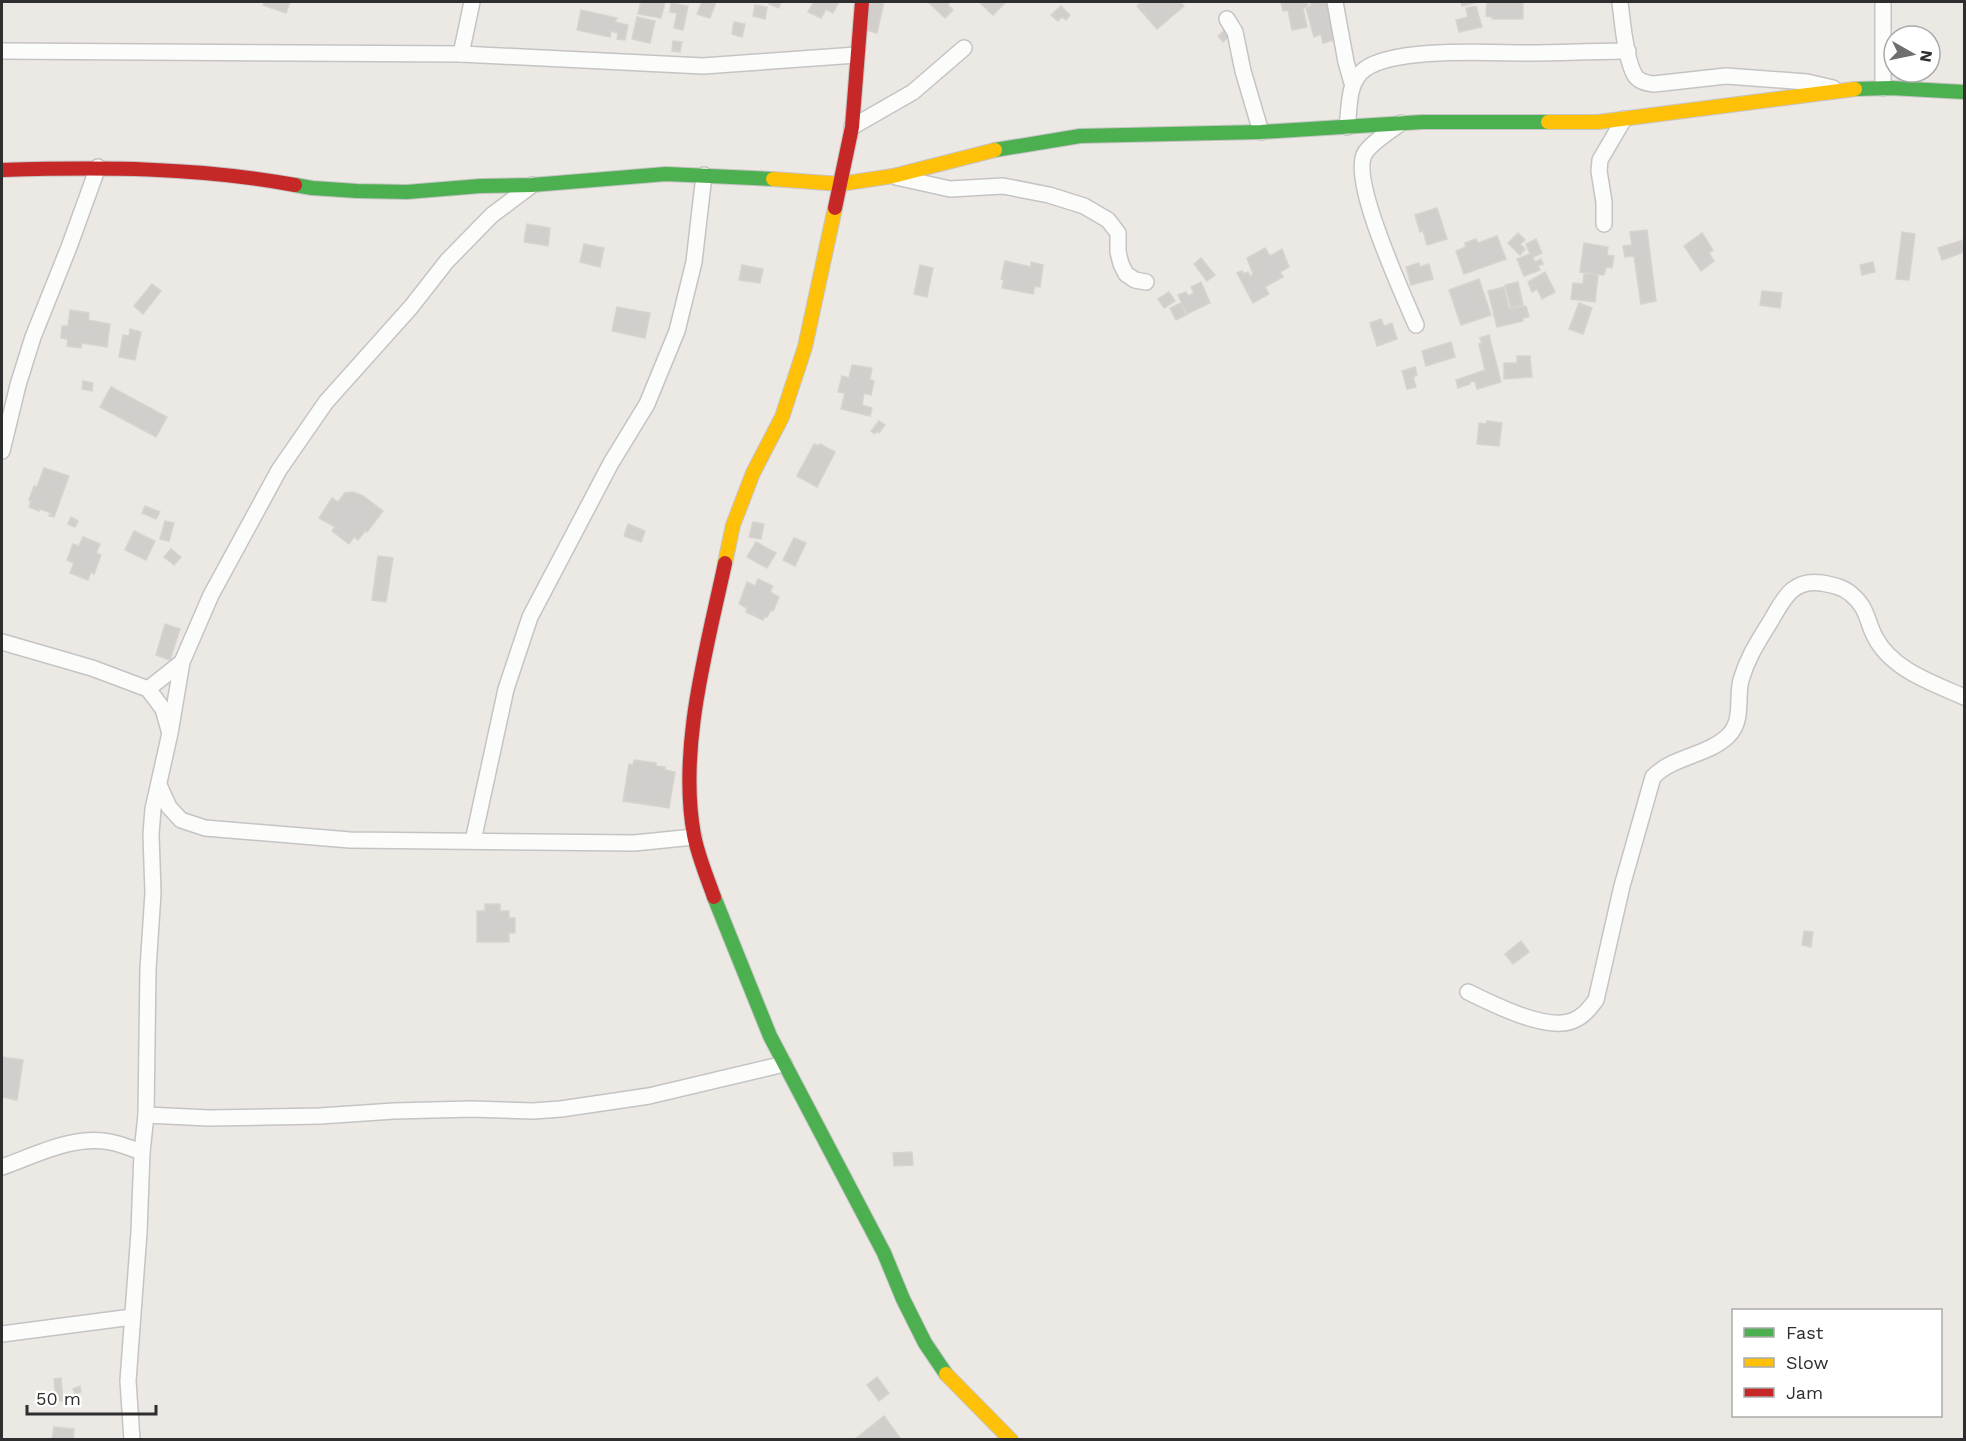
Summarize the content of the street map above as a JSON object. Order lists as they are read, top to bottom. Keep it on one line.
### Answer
{"legend":["Fast","Slow","Jam"],"scale_bar":"50 m","north":"right"}
